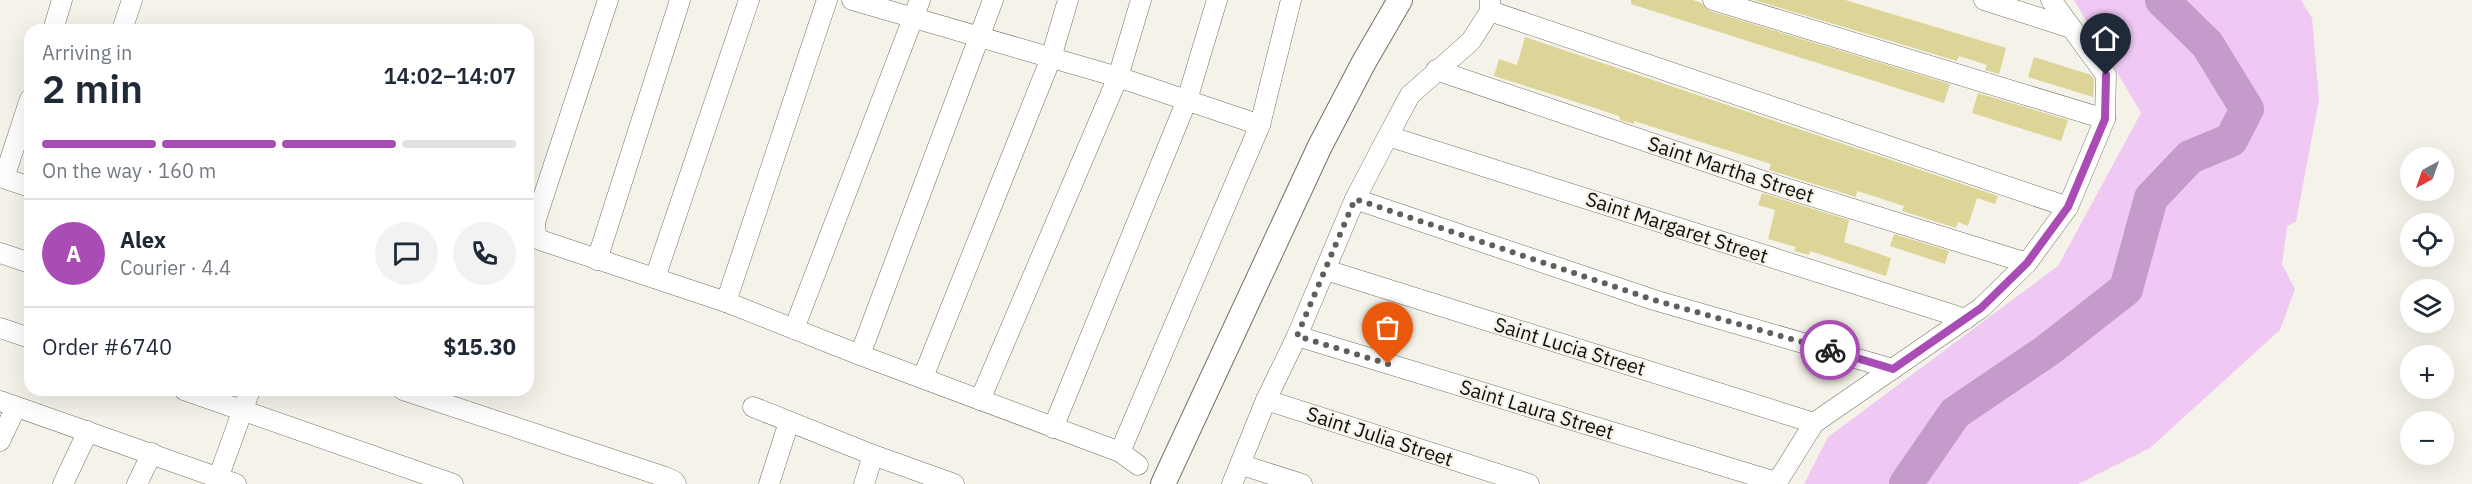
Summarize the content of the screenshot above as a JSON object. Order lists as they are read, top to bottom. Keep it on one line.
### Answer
{"streets":{"street":["Saint Martha Street","Saint Margaret Street","Saint Lucia Street","Saint Laura Street","Saint Julia Street"]},"north":"bottom left","page":{"heading":["2 min","Arriving in","14:02–14:07"],"panel":["Alex","Courier · 4.4","Order #6740","$15.30"],"bar":"On the way · 160 m","map_buttons":["+","−"],"round":"A"}}
